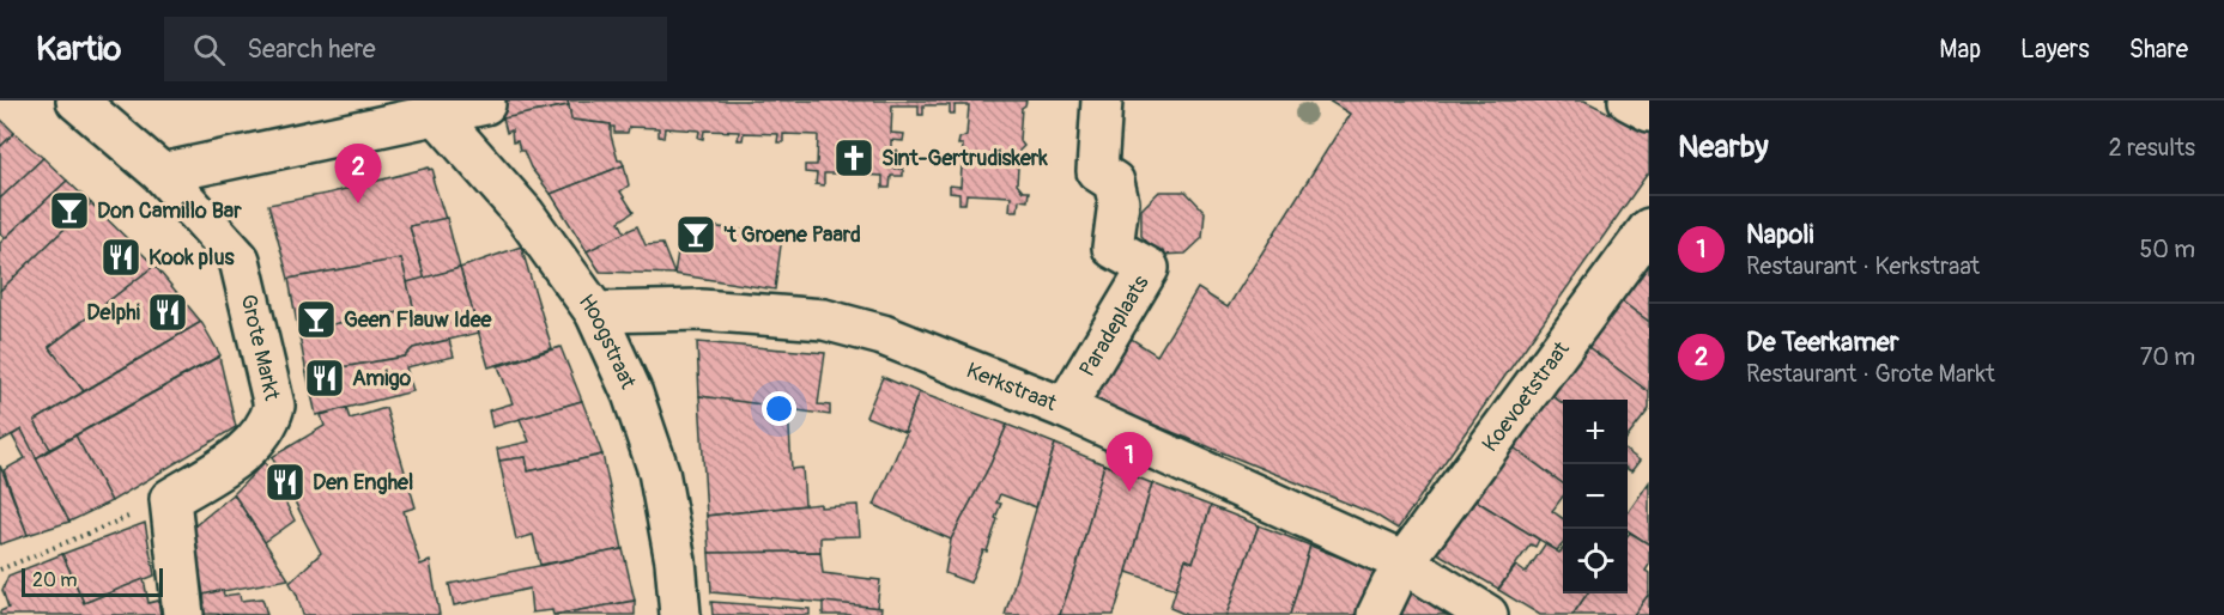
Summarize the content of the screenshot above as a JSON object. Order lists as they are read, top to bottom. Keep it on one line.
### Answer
{"streets":{"street":["Paradeplaats","Hoogstraat","Grote Markt","Kerkstraat","Koevoetstraat"]},"crossings":[["Paradeplaats","Kerkstraat"],["Hoogstraat","Kerkstraat"],["Kerkstraat","Koevoetstraat"]],"places":{"church":["Sint-Gertrudiskerk"],"bar":["Don Camillo Bar","'t Groene Paard","Geen Flauw Idee"],"restaurant":["Kook plus","Delphi","Amigo","Den Enghel"]},"scale_bar":"20 m","page":{"header":"Kartio","search":"Search here","nav":["Map","Layers","Share"],"heading":["Nearby","2 results"],"pins":["2","1"],"list":[{"mark":"1","name":"Napoli","note":"Restaurant · Kerkstraat","value":"50 m"},{"mark":"2","name":"De Teerkamer","note":"Restaurant · Grote Markt","value":"70 m"}],"map_buttons":["+","−"],"scale":"20 m"}}
